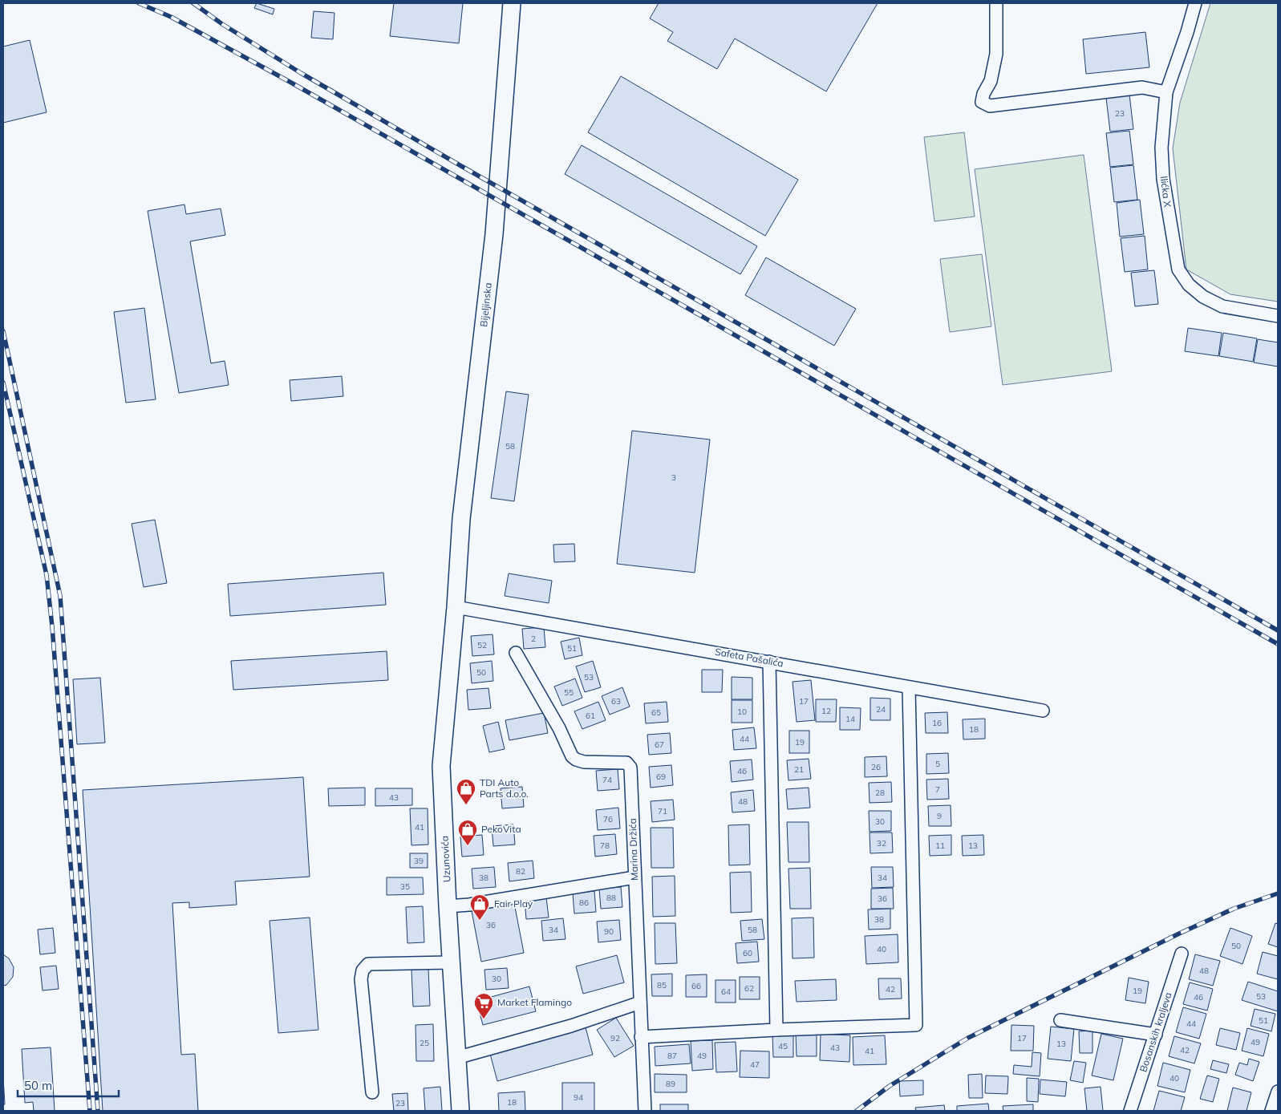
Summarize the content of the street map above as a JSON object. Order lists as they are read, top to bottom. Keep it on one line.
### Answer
{"streets":{"main road":["Bijeljinska","Uzunovića"],"street":["Ilićka X","Safeta Pašalića","Marina Držića","Bosanskih kraljeva"]},"crossings":[["Bijeljinska","Safeta Pašalića"],["Bijeljinska","Uzunovića"],["Safeta Pašalića","Uzunovića"]],"places":{"shop":["TDI Auto Parts d.o.o.","PekoVita","Fair Play"],"supermarket":["Market Flamingo"]},"house_numbers":["23","58","3","2","52","51","50","53","55","63","17","24","12","10","65","61","14","16","18","44","19","67","5","26","21","46","69","74","7","28","43","48","71","9","76","30","41","32","78","11","13","39","82","38","34","35","88","36","86","38","36","34","58","90","50","40","60","48","30","85","66","62","42","19","64","53","46","51","44","92","17","49","25","13","45","43","42","41","87","49","47","40","89","94","18","23"],"scale_bar":"50 m"}
